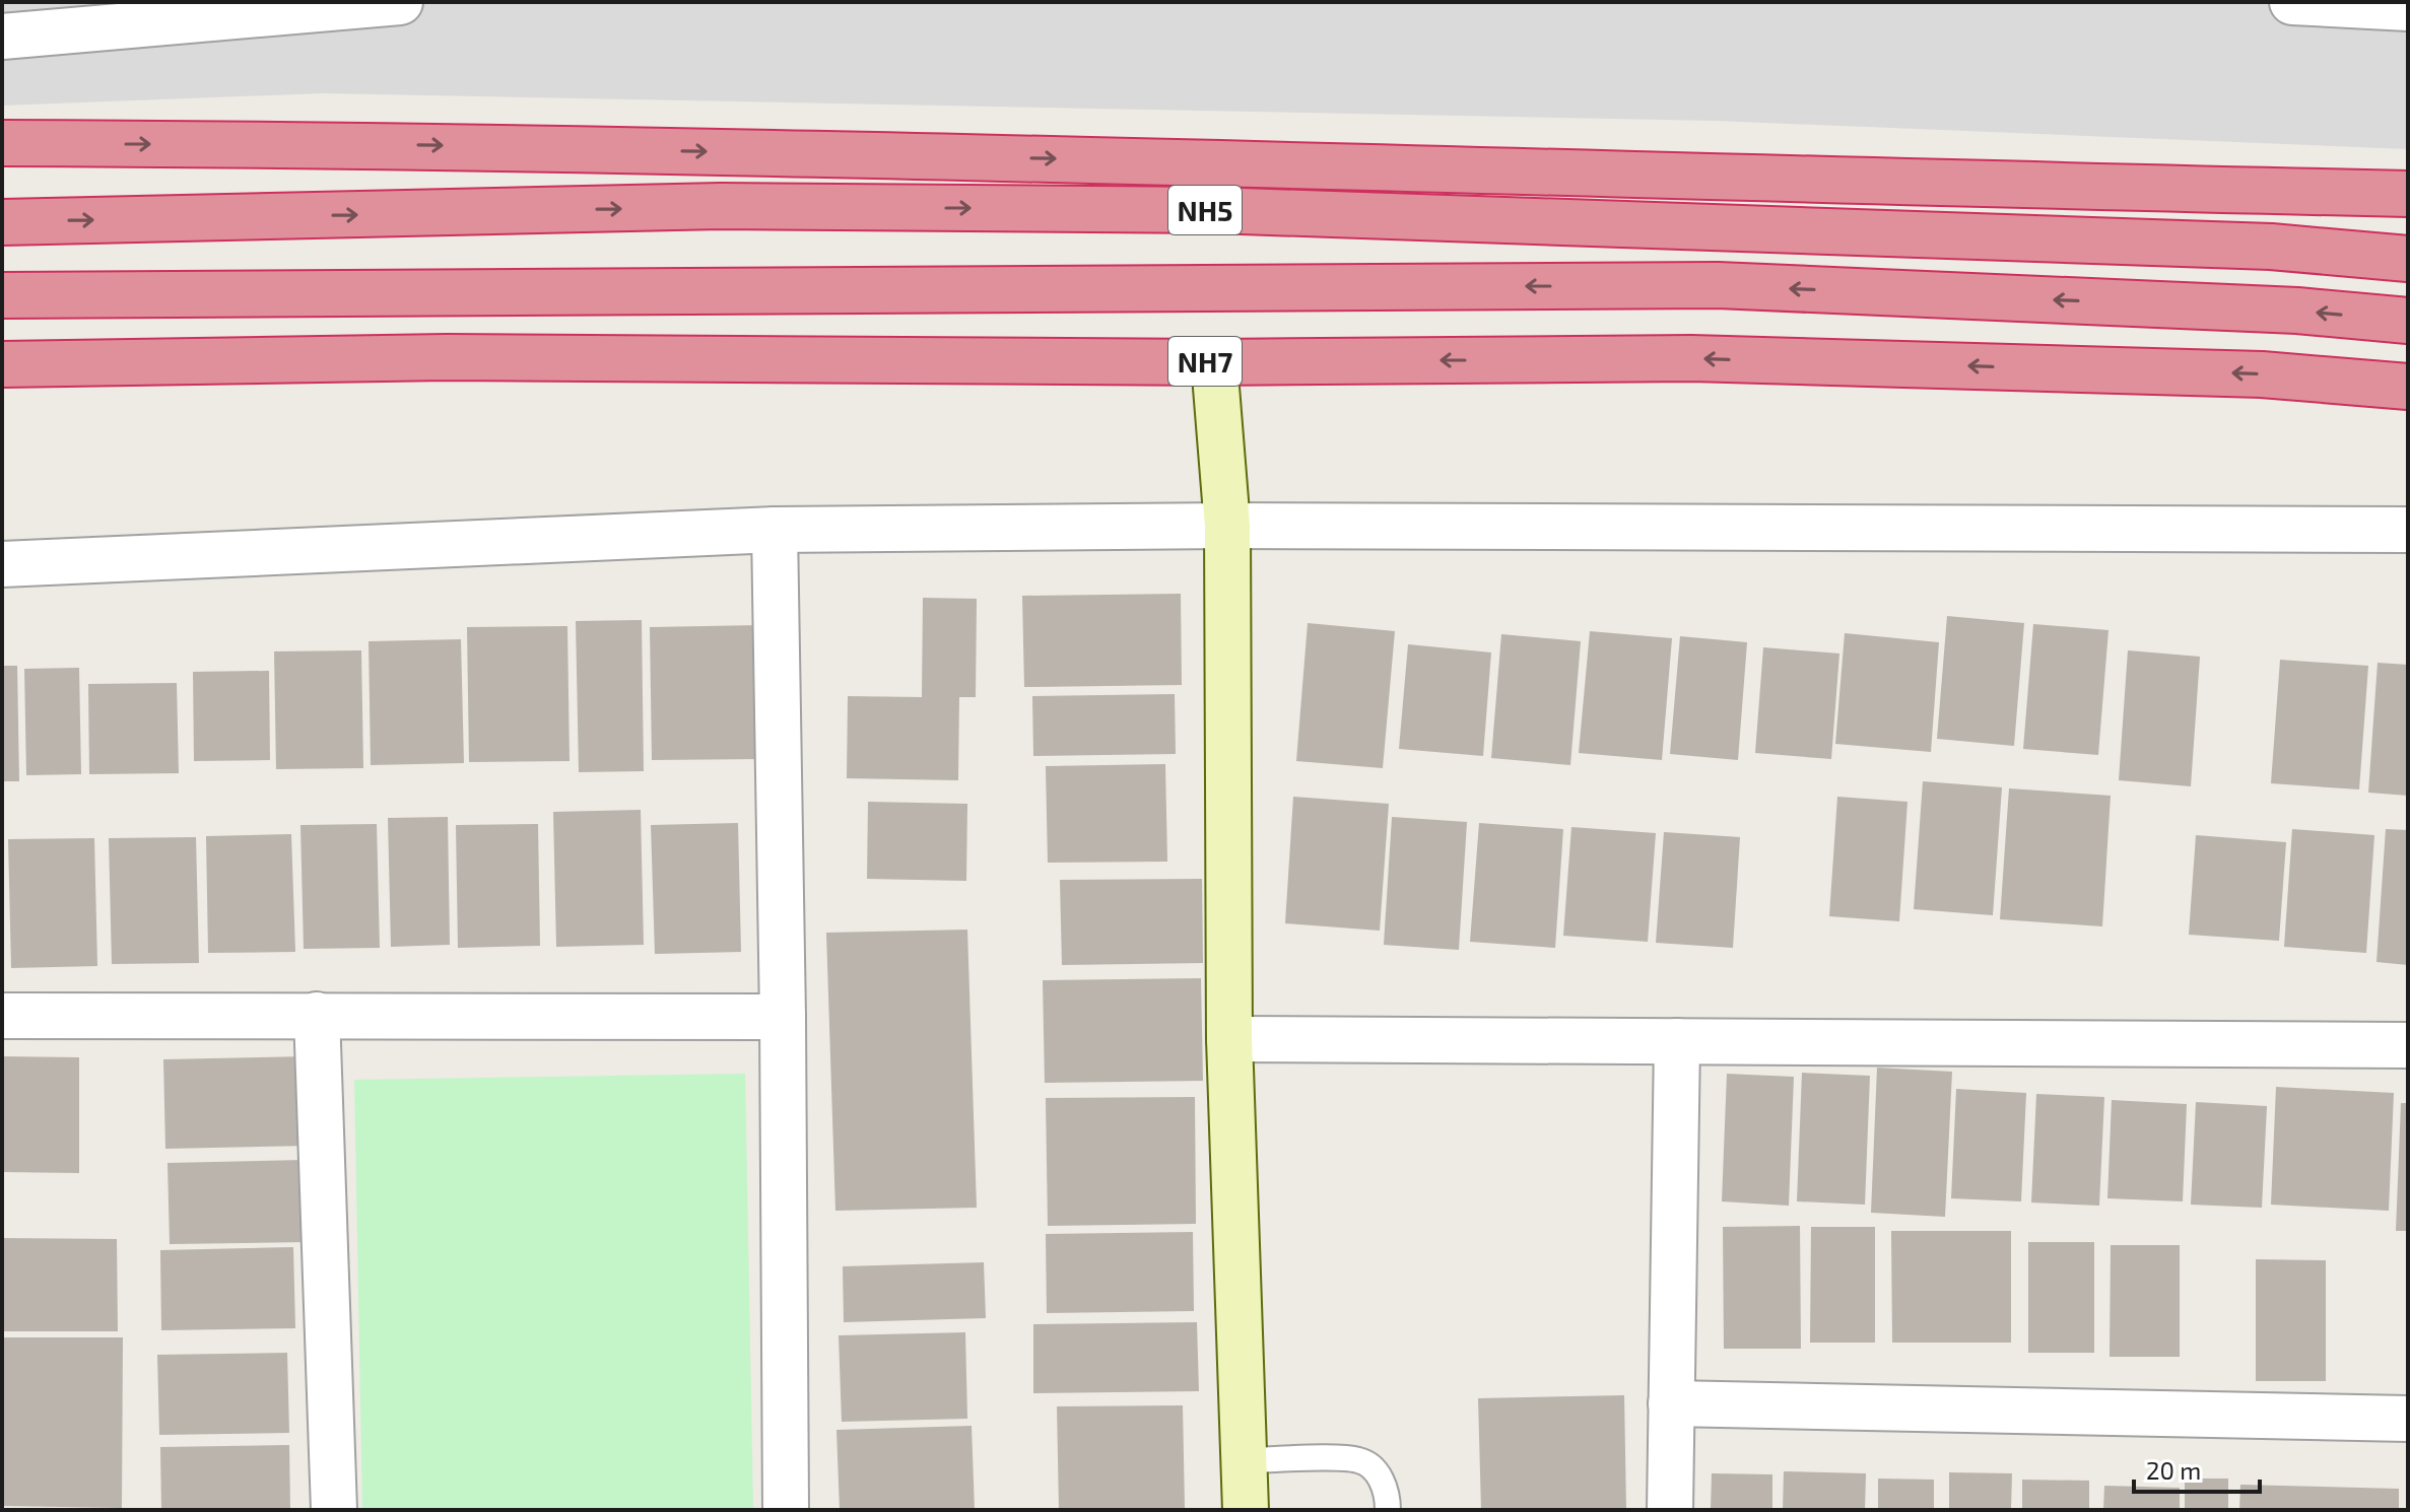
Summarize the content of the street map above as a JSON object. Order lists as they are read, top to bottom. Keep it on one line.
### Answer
{"streets":{"highway":["NH5","NH7"]},"scale_bar":"20 m"}
